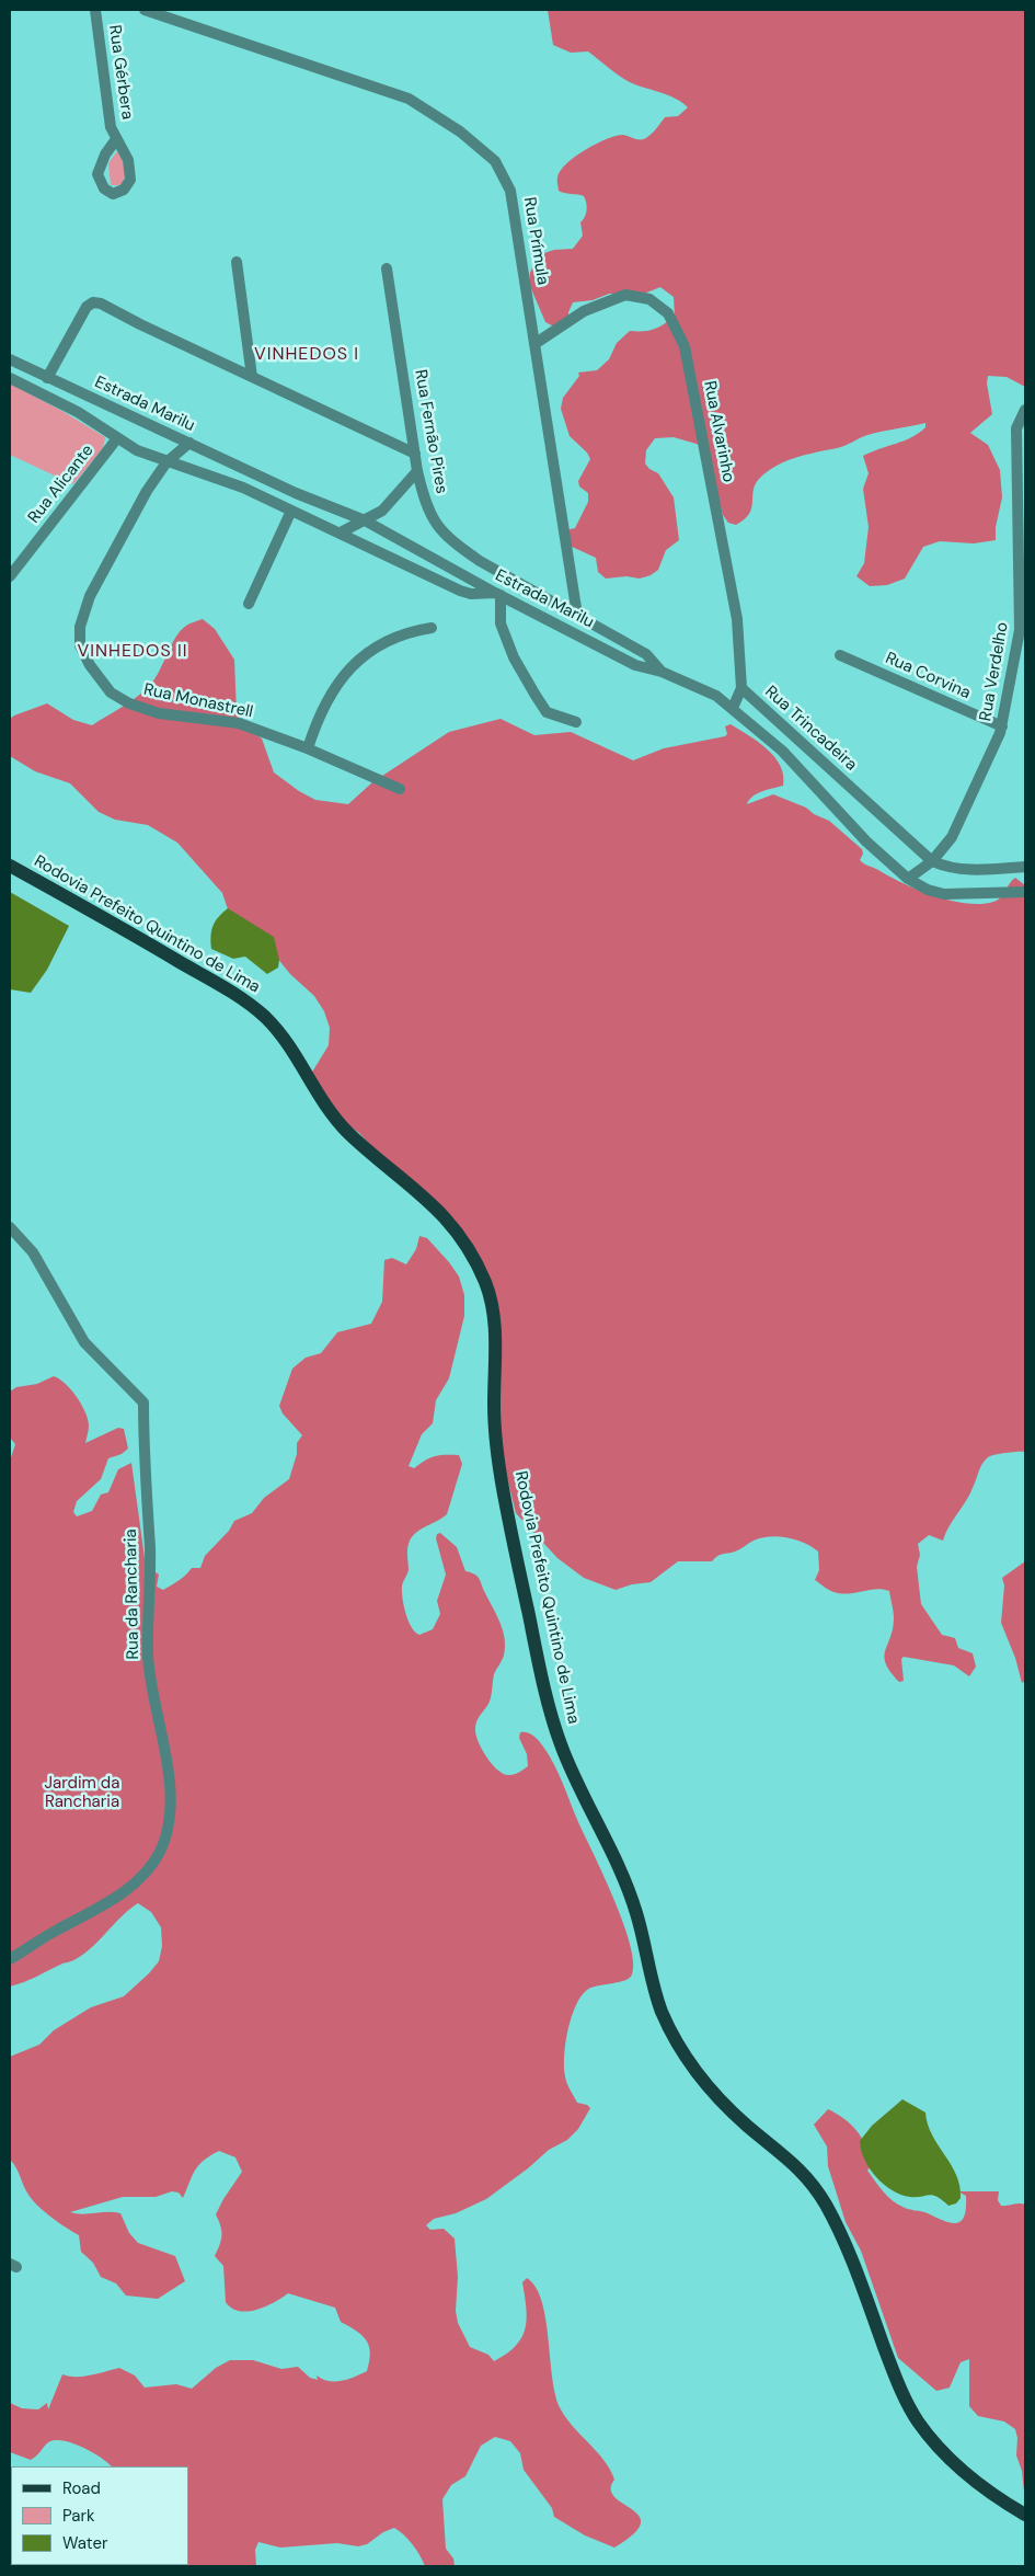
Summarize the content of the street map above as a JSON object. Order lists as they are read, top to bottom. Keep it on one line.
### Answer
{"streets":{"main road":["Rodovia Prefeito Quintino de Lima"],"street":["Rua Gérbera","Rua Prímula","Estrada Marilu","Rua Fernão Pires","Rua Alvarinho","Rua Alicante","Rua Verdelho","Rua Corvina","Rua Monastrell","Rua Trincadeira","Rua da Rancharia"]},"crossings":[["Rua Prímula","Rua Fernão Pires"],["Rua Prímula","Rua Alvarinho"],["Estrada Marilu","Rua Fernão Pires"],["Estrada Marilu","Rua Alvarinho"],["Estrada Marilu","Rua Verdelho"],["Estrada Marilu","Rua Monastrell"],["Rua Alvarinho","Rua Trincadeira"],["Rua Verdelho","Rua Corvina"],["Rua Verdelho","Rua Trincadeira"]],"districts":["VINHEDOS I","VINHEDOS II"],"parks":["Jardim da Rancharia"],"legend":["Road","Park","Water"]}
